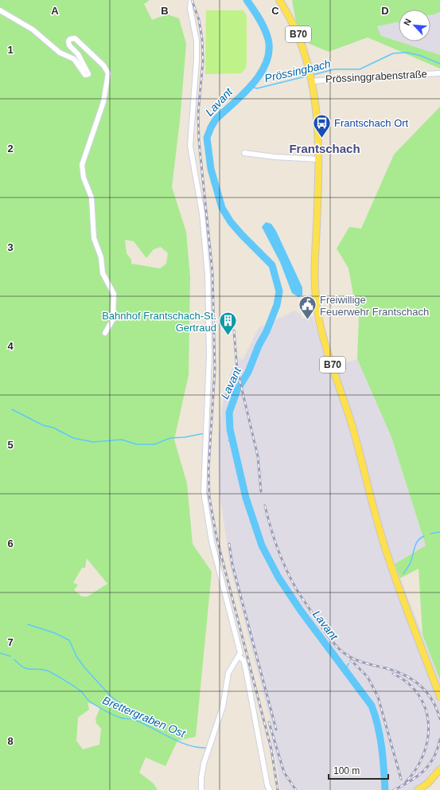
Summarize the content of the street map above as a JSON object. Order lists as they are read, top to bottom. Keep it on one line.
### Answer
{"streets":{"main road":["B70"],"street":["Prössinggrabenstraße"]},"crossings":[["B70","Prössinggrabenstraße"]],"districts":["Frantschach"],"water":["Prössingbach","Lavant","Brettergraben Ost"],"places":{"bus stop":["Frantschach Ort"],"public building":["Freiwillige Feuerwehr Frantschach"],"building":["Bahnhof Frantschach-St. Gertraud"]},"scale_bar":"100 m","north":"top left","grid":{"columns":["A","B","C","D"],"rows":["1","2","3","4","5","6","7","8"]}}
